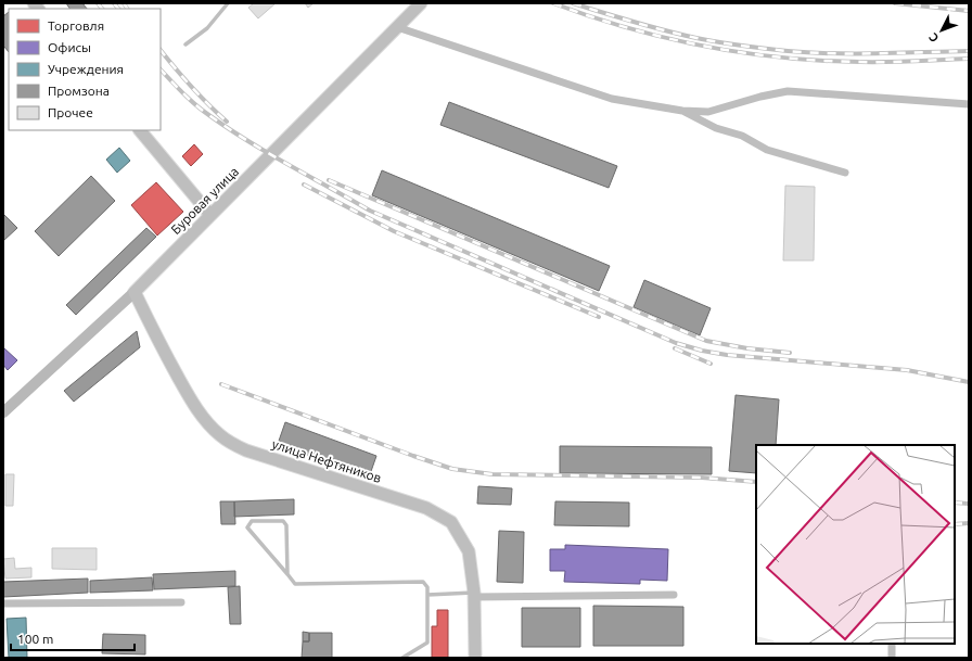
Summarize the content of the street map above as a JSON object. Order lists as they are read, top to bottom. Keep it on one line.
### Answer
{"streets":{"main road":["Буровая улица","улица Нефтяников"]},"crossings":[["Буровая улица","улица Нефтяников"]],"legend":["Торговля","Офисы","Учреждения","Промзона","Прочее"],"scale_bar":"100 m","north":"bottom left"}
